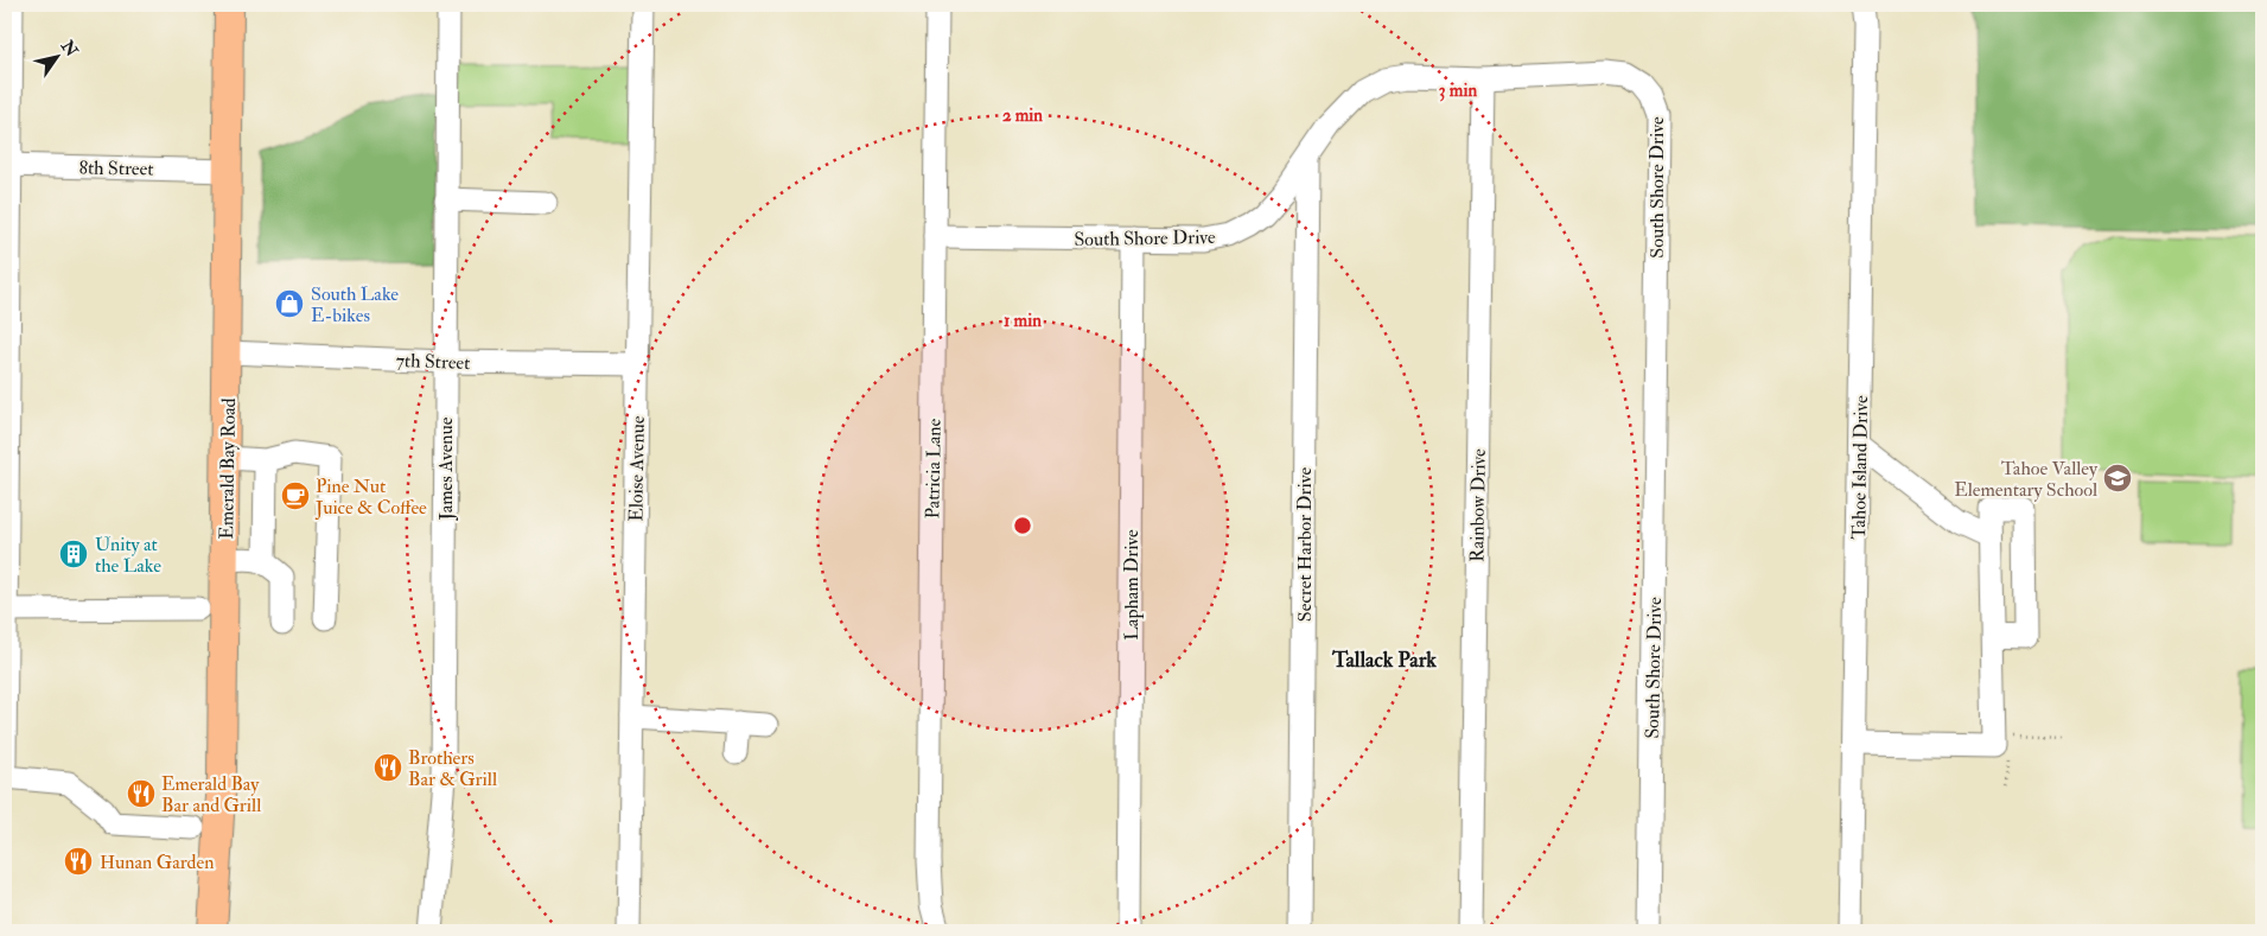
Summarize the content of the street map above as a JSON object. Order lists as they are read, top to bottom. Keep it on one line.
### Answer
{"streets":{"main road":["Emerald Bay Road"],"street":["8th Street","South Shore Drive","7th Street","Tahoe Island Drive","James Avenue","Eloise Avenue","Patricia Lane","Rainbow Drive","Secret Harbor Drive","Lapham Drive"]},"crossings":[["8th Street","Emerald Bay Road"],["South Shore Drive","Patricia Lane"],["South Shore Drive","Rainbow Drive"],["South Shore Drive","Secret Harbor Drive"],["South Shore Drive","Lapham Drive"],["7th Street","Emerald Bay Road"],["7th Street","James Avenue"],["7th Street","Eloise Avenue"]],"districts":["Tallack Park"],"places":{"shop":["South Lake E-bikes"],"school or university":["Tahoe Valley Elementary School"],"cafe":["Pine Nut Juice & Coffee"],"building":["Unity at the Lake"],"restaurant":["Brothers Bar & Grill","Emerald Bay Bar and Grill","Hunan Garden"]},"north":"top right","rings":["3 min","2 min","1 min"]}
